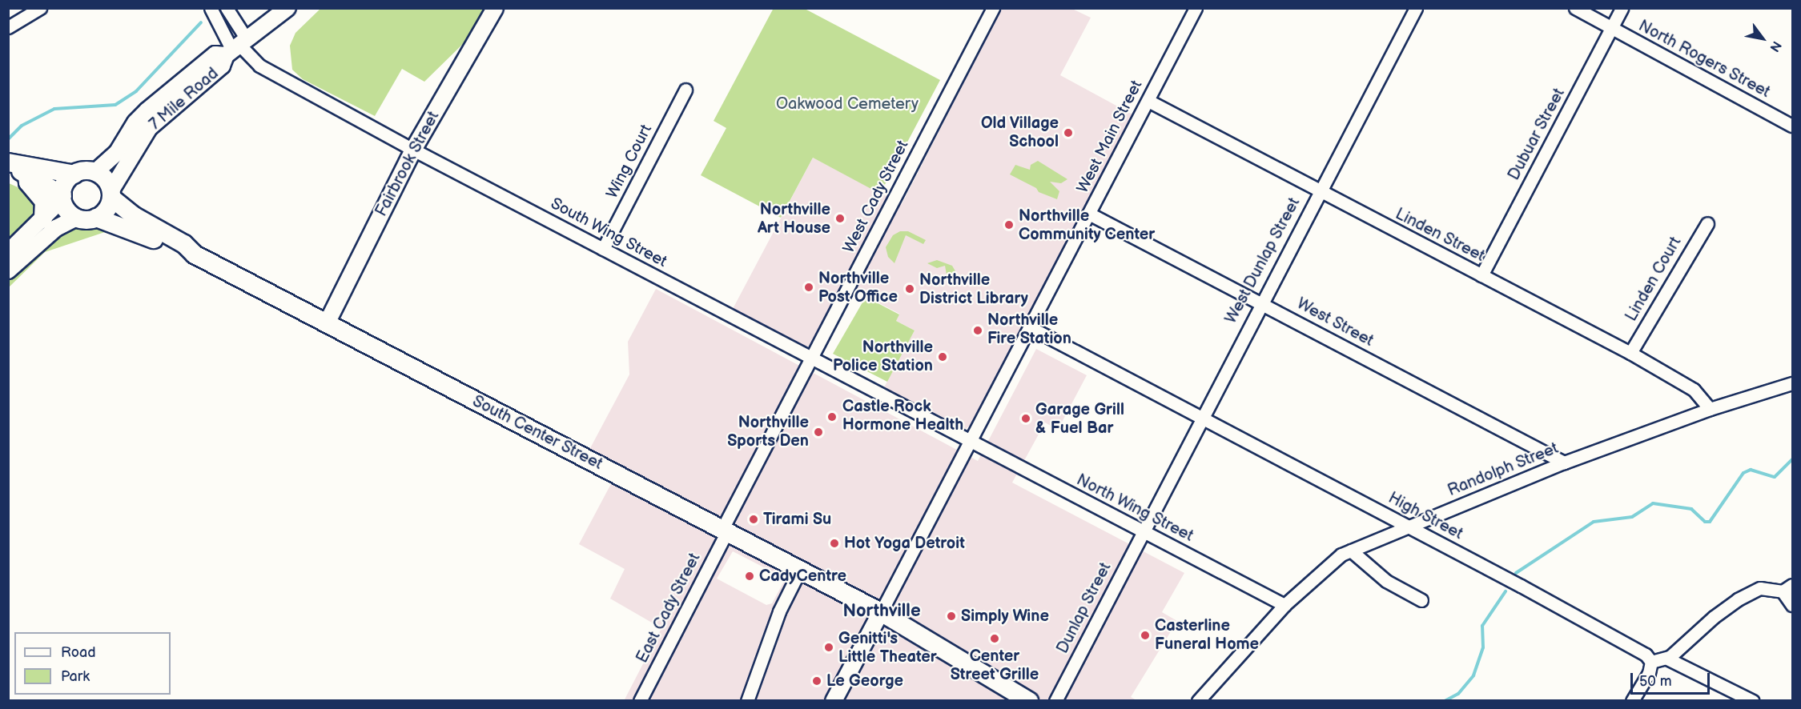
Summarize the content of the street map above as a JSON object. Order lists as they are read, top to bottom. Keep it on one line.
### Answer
{"streets":{"main road":["South Center Street"],"street":["North Rogers Street","7 Mile Road","Dubuar Street","West Main Street","Wing Court","Fairbrook Street","West Cady Street","South Wing Street","Linden Street","West Dunlap Street","Linden Court","West Street","Randolph Street","North Wing Street","High Street","East Cady Street","Dunlap Street"]},"crossings":[["North Rogers Street","Dubuar Street"],["7 Mile Road","South Wing Street"],["7 Mile Road","South Center Street"],["Dubuar Street","Linden Street"],["West Main Street","South Wing Street"],["West Main Street","Linden Street"],["West Main Street","West Street"],["West Main Street","South Center Street"],["West Main Street","North Wing Street"],["West Main Street","High Street"],["Wing Court","South Wing Street"],["Fairbrook Street","South Wing Street"],["Fairbrook Street","South Center Street"],["West Cady Street","South Wing Street"],["West Cady Street","South Center Street"],["West Cady Street","East Cady Street"],["South Wing Street","North Wing Street"],["Linden Street","West Dunlap Street"],["Linden Street","Linden Court"],["Linden Street","Randolph Street"],["West Dunlap Street","West Street"],["West Dunlap Street","North Wing Street"],["West Dunlap Street","High Street"],["West Dunlap Street","Dunlap Street"],["West Street","Randolph Street"],["South Center Street","East Cady Street"],["Randolph Street","North Wing Street"],["Randolph Street","High Street"],["North Wing Street","Dunlap Street"]],"districts":["Northville"],"parks":["Oakwood Cemetery"],"places":["Old Village School","Northville Art House","Northville Community Center","Northville Post Office","Northville District Library","Northville Fire Station","Northville Police Station","Castle Rock Hormone Health","Garage Grill & Fuel Bar","Northville Sports Den","Tirami Su","Hot Yoga Detroit","CadyCentre","Simply Wine","Casterline Funeral Home","Center Street Grille","Genitti's Little Theater","Le George"],"legend":["Road","Park"],"scale_bar":"50 m","north":"bottom right"}
